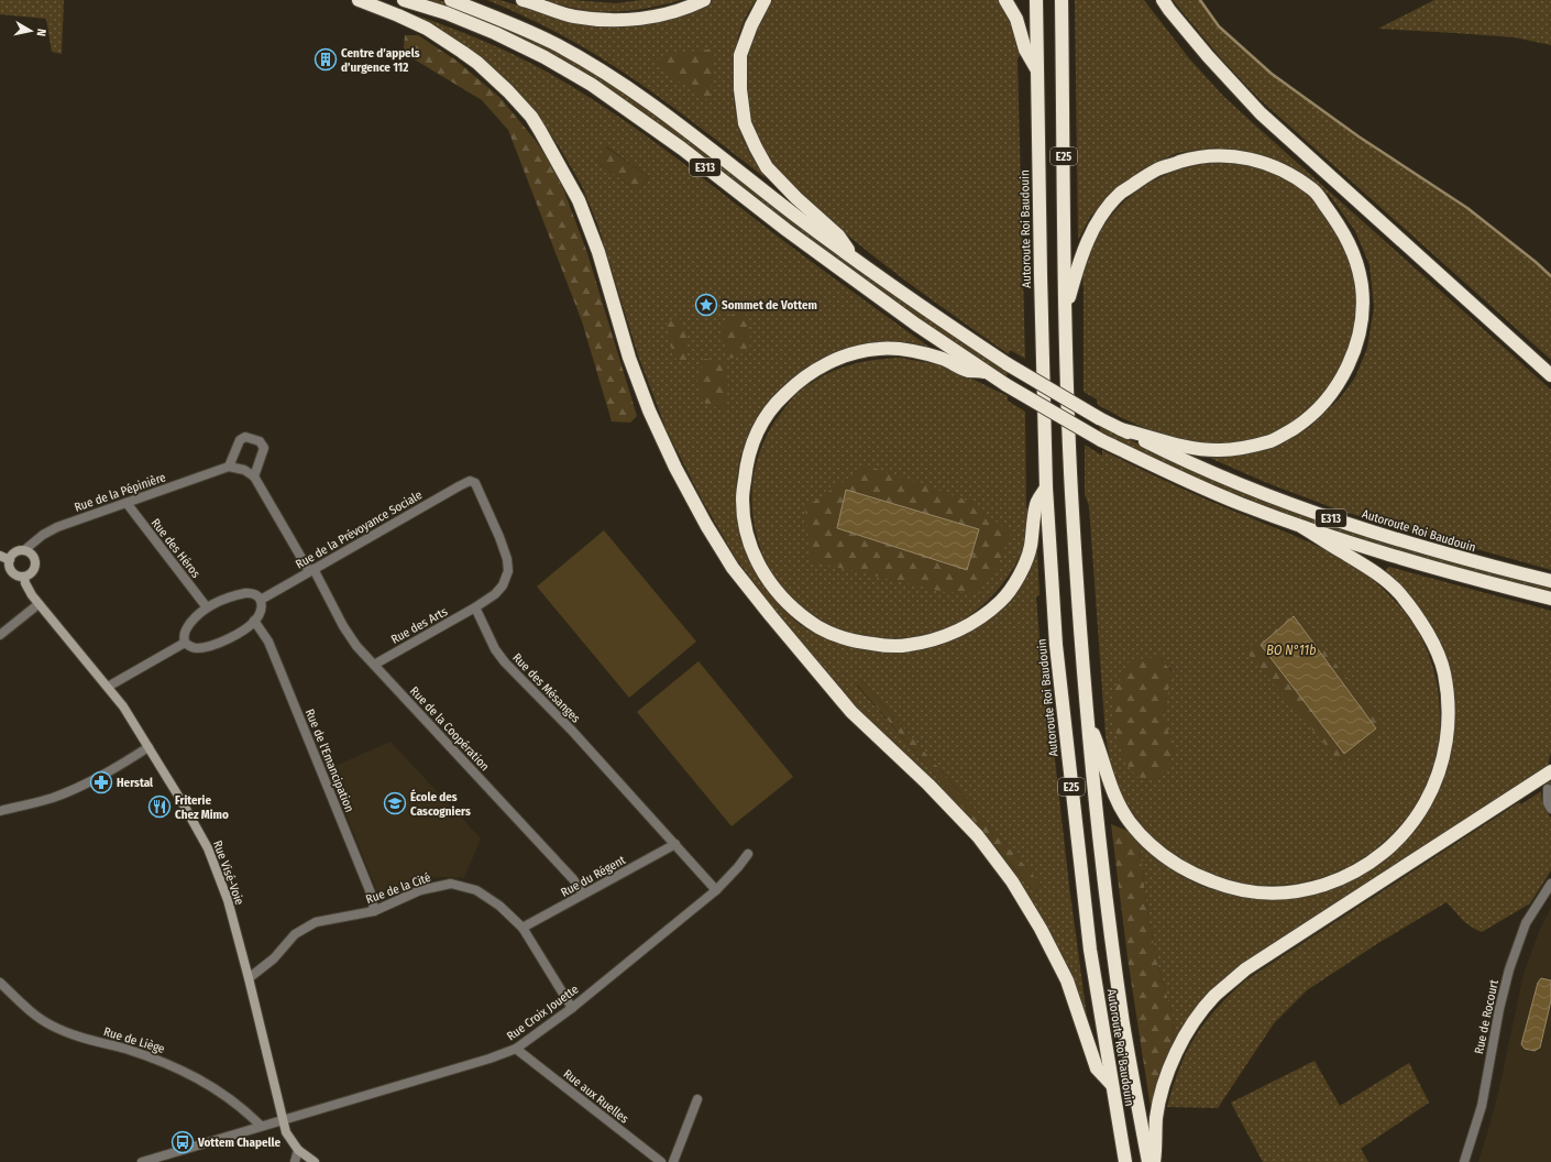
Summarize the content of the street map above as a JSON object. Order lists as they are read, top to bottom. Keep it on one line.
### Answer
{"streets":{"highway":["E25","E313","Autoroute Roi Baudouin"],"street":["Rue de la Pépinière","Rue de la Prévoyance Sociale","Rue des Héros","Rue des Arts","Rue des Mésanges","Rue de la Coopération","Rue de l'Emancipation","Rue Visé-Voie","Rue du Régent","Rue de la Cité","Rue Croix Jouette","Rue de Rocourt","Rue de Liège","Rue aux Ruelles"]},"crossings":[["E25","Autoroute Roi Baudouin"],["E313","Autoroute Roi Baudouin"],["Rue de la Pépinière","Rue des Héros"],["Rue de la Pépinière","Rue Visé-Voie"],["Rue de la Prévoyance Sociale","Rue des Arts"],["Rue de la Prévoyance Sociale","Rue des Mésanges"],["Rue de la Prévoyance Sociale","Rue de la Coopération"],["Rue des Arts","Rue des Mésanges"],["Rue des Arts","Rue de la Coopération"],["Rue des Mésanges","Rue du Régent"],["Rue des Mésanges","Rue Croix Jouette"],["Rue de la Coopération","Rue du Régent"],["Rue de l'Emancipation","Rue de la Cité"],["Rue Visé-Voie","Rue de la Cité"],["Rue Visé-Voie","Rue Croix Jouette"],["Rue du Régent","Rue de la Cité"],["Rue de la Cité","Rue Croix Jouette"],["Rue Croix Jouette","Rue de Liège"],["Rue Croix Jouette","Rue aux Ruelles"]],"water":["BO N°11b"],"places":{"building":["Centre d’appels d’urgence 112"],"place":["Sommet de Vottem"],"pharmacy":["Herstal"],"school or university":["École des Cascogniers"],"restaurant":["Friterie Chez Mimo"],"bus stop":["Vottem Chapelle"]},"north":"right"}
